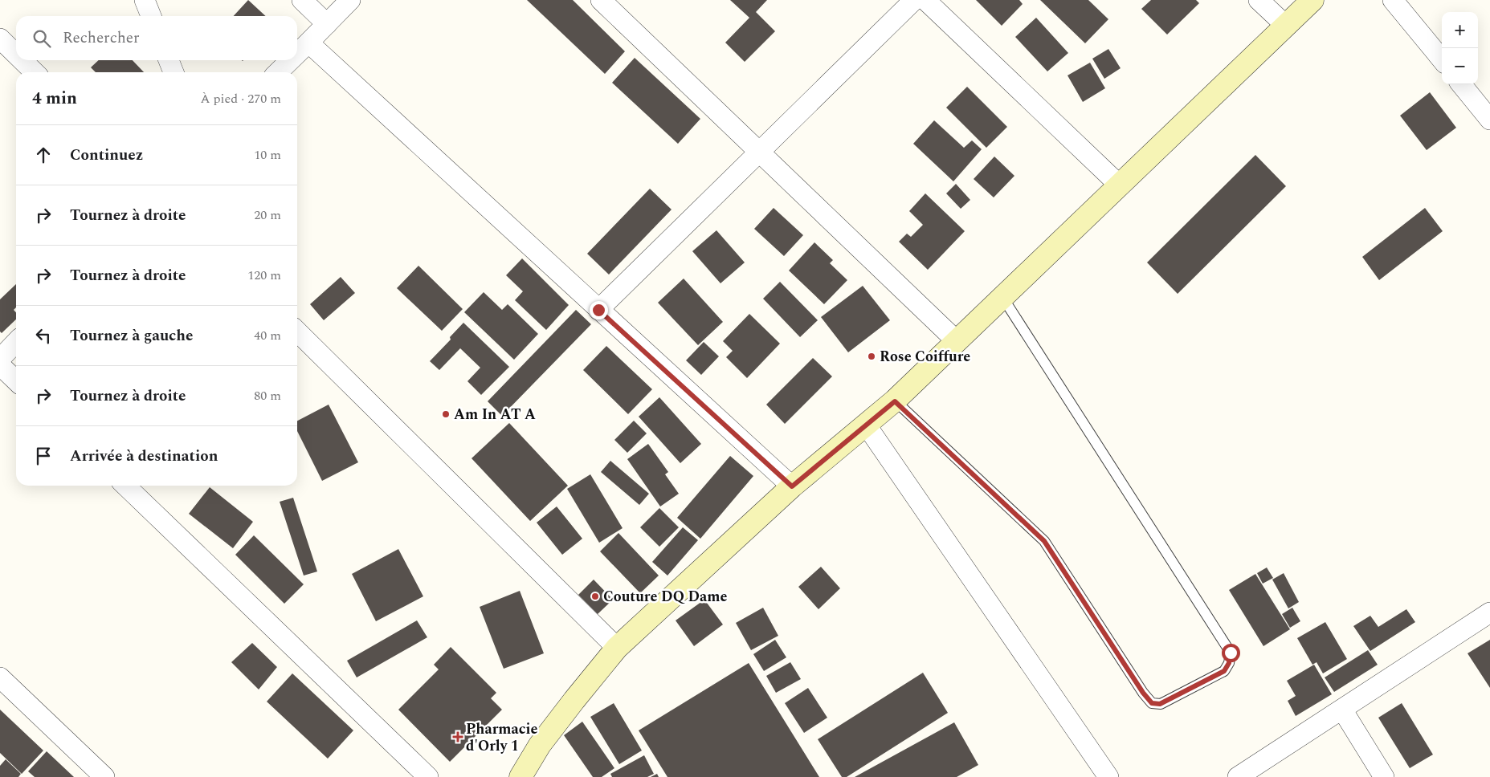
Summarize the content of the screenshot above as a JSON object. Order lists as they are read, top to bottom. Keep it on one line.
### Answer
{"places":{"other":["Rose Coiffure","Am In AT A","Couture DQ Dame"],"health":["Pharmacie d'Orly 1"]},"page":{"map_buttons":["+","−"],"search":"Rechercher","heading":["4 min","À pied · 270 m"],"list":[["Continuez","10 m"],["Tournez à droite","20 m"],["Tournez à droite","120 m"],["Tournez à gauche","40 m"],["Tournez à droite","80 m"],"Arrivée à destination"]}}
